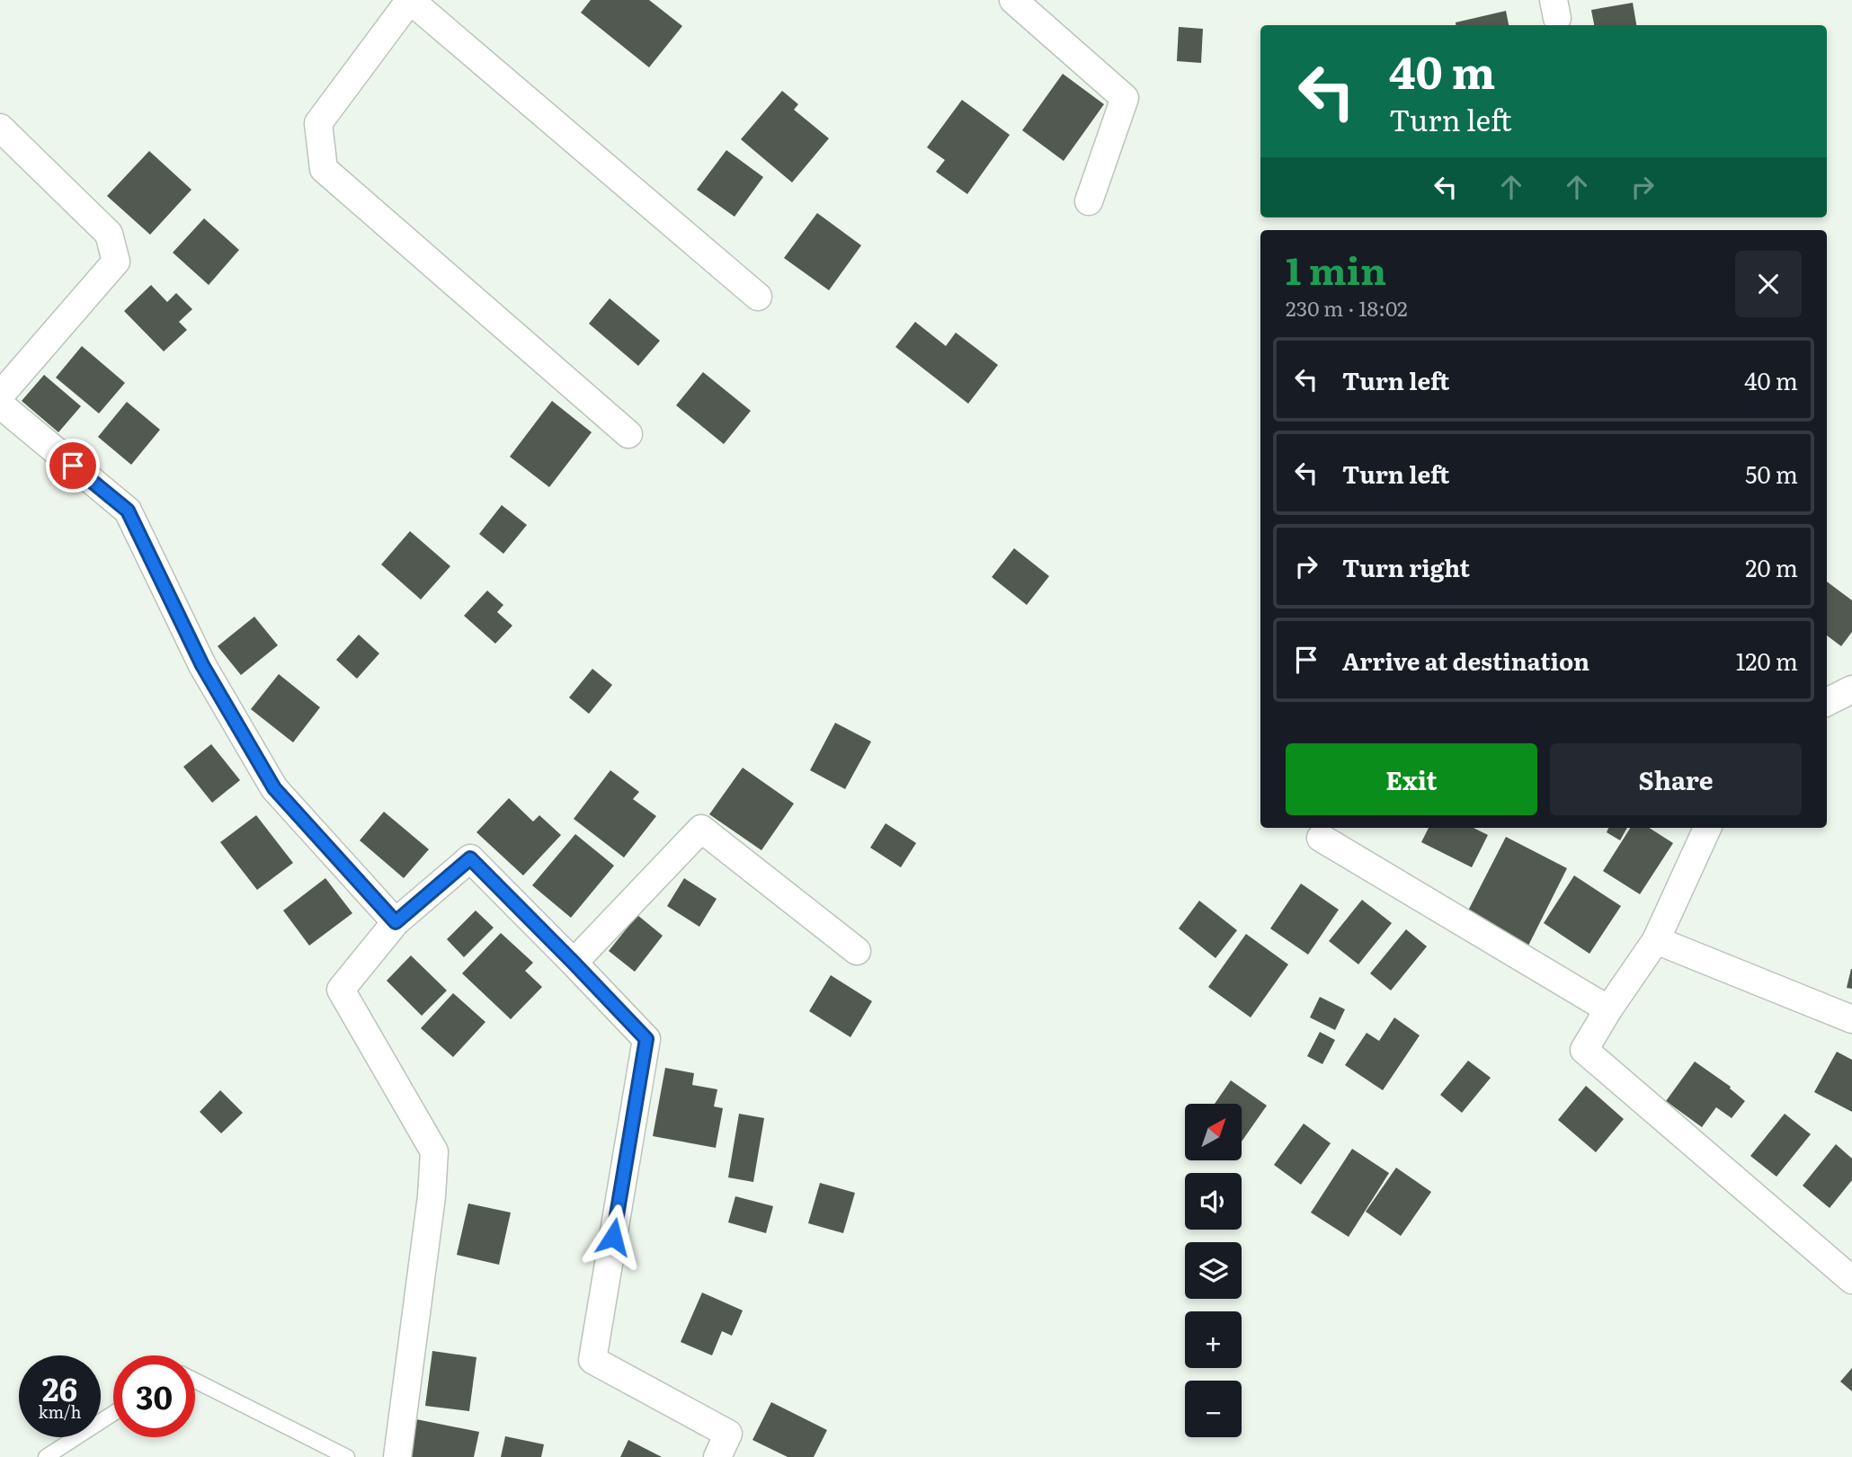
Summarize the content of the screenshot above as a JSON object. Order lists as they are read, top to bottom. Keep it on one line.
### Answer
{"north":"top right","page":{"turn":["40 m","Turn left"],"heading":["1 min","230 m · 18:02"],"list":[{"name":"Turn left","value":"40 m"},{"name":"Turn left","value":"50 m"},{"name":"Turn right","value":"20 m"},{"name":"Arrive at destination","value":"120 m"}],"buttons":["Exit","Share"],"map_buttons":["+","−"],"speed":"26 km/h","limit":"30"}}
